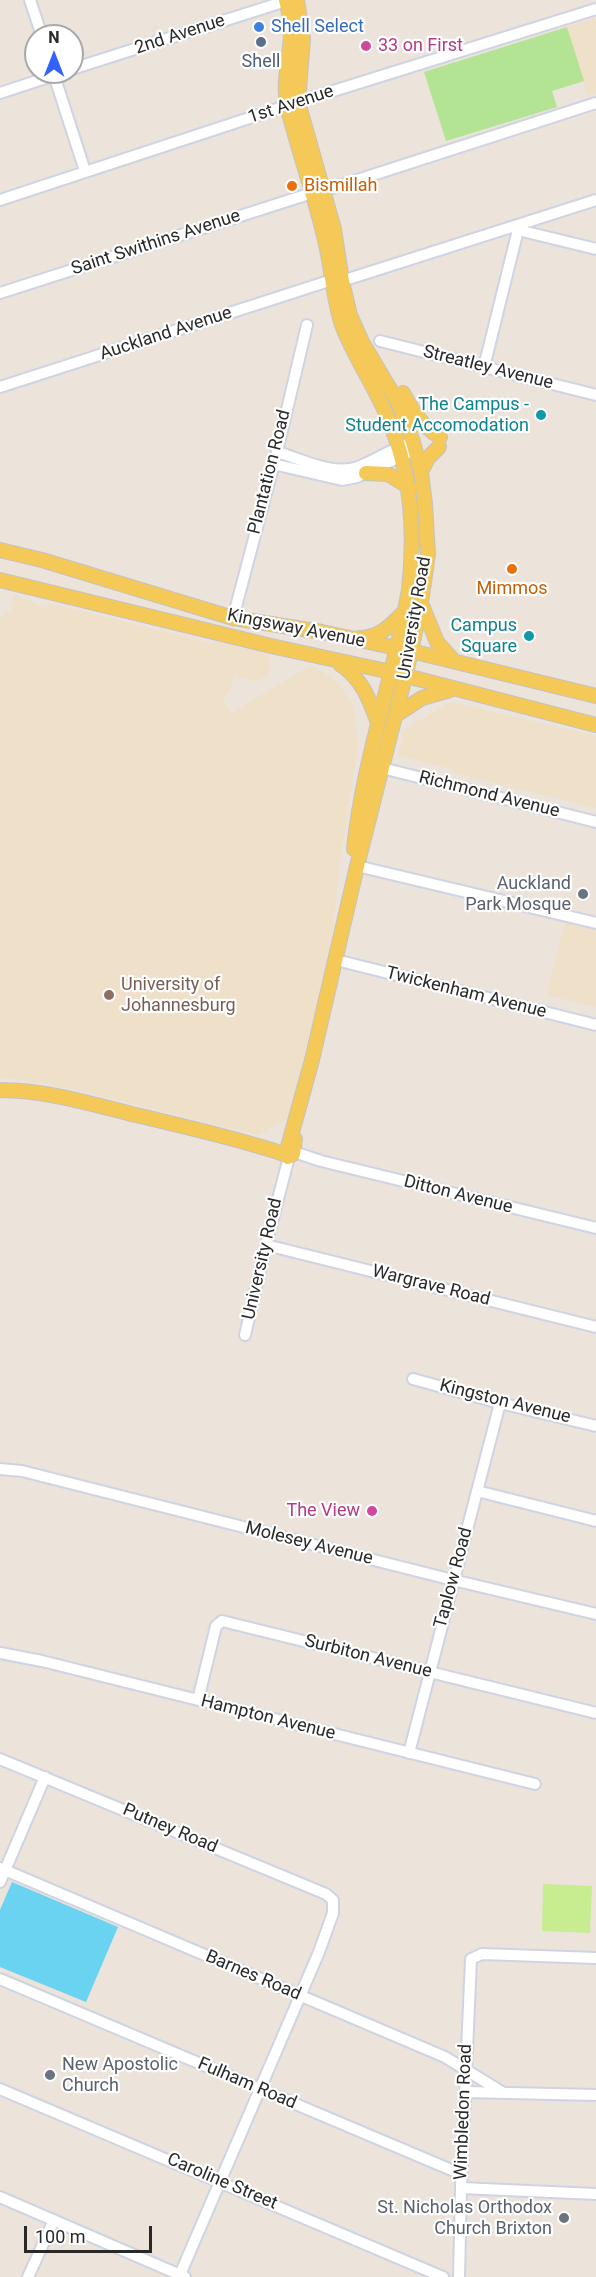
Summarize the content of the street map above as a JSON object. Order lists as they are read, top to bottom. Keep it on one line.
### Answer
{"streets":{"main road":["University Road","Kingsway Avenue","Ditton Avenue"],"street":["2nd Avenue","1st Avenue","Saint Swithins Avenue","Auckland Avenue","Streatley Avenue","Plantation Road","Richmond Avenue","Twickenham Avenue","Wargrave Road","Kingston Avenue","Molesey Avenue","Taplow Road","Surbiton Avenue","Hampton Avenue","Putney Road","Barnes Road","Fulham Road","Wimbledon Road","Caroline Street"]},"crossings":[["1st Avenue","University Road"],["Saint Swithins Avenue","University Road"],["Auckland Avenue","University Road"],["Plantation Road","Kingsway Avenue"],["University Road","Kingsway Avenue"],["University Road","Richmond Avenue"],["University Road","Twickenham Avenue"],["University Road","Ditton Avenue"],["University Road","Wargrave Road"],["Kingston Avenue","Taplow Road"],["Molesey Avenue","Taplow Road"],["Taplow Road","Surbiton Avenue"],["Taplow Road","Hampton Avenue"],["Surbiton Avenue","Hampton Avenue"],["Putney Road","Barnes Road"],["Barnes Road","Wimbledon Road"],["Fulham Road","Wimbledon Road"]],"places":["Shell Select","Shell","33 on First","Bismillah","The Campus - Student Accomodation","Mimmos","Campus Square","Auckland Park Mosque","University of Johannesburg","The View","New Apostolic Church","St. Nicholas Orthodox Church Brixton"],"scale_bar":"100 m","north":"top"}
